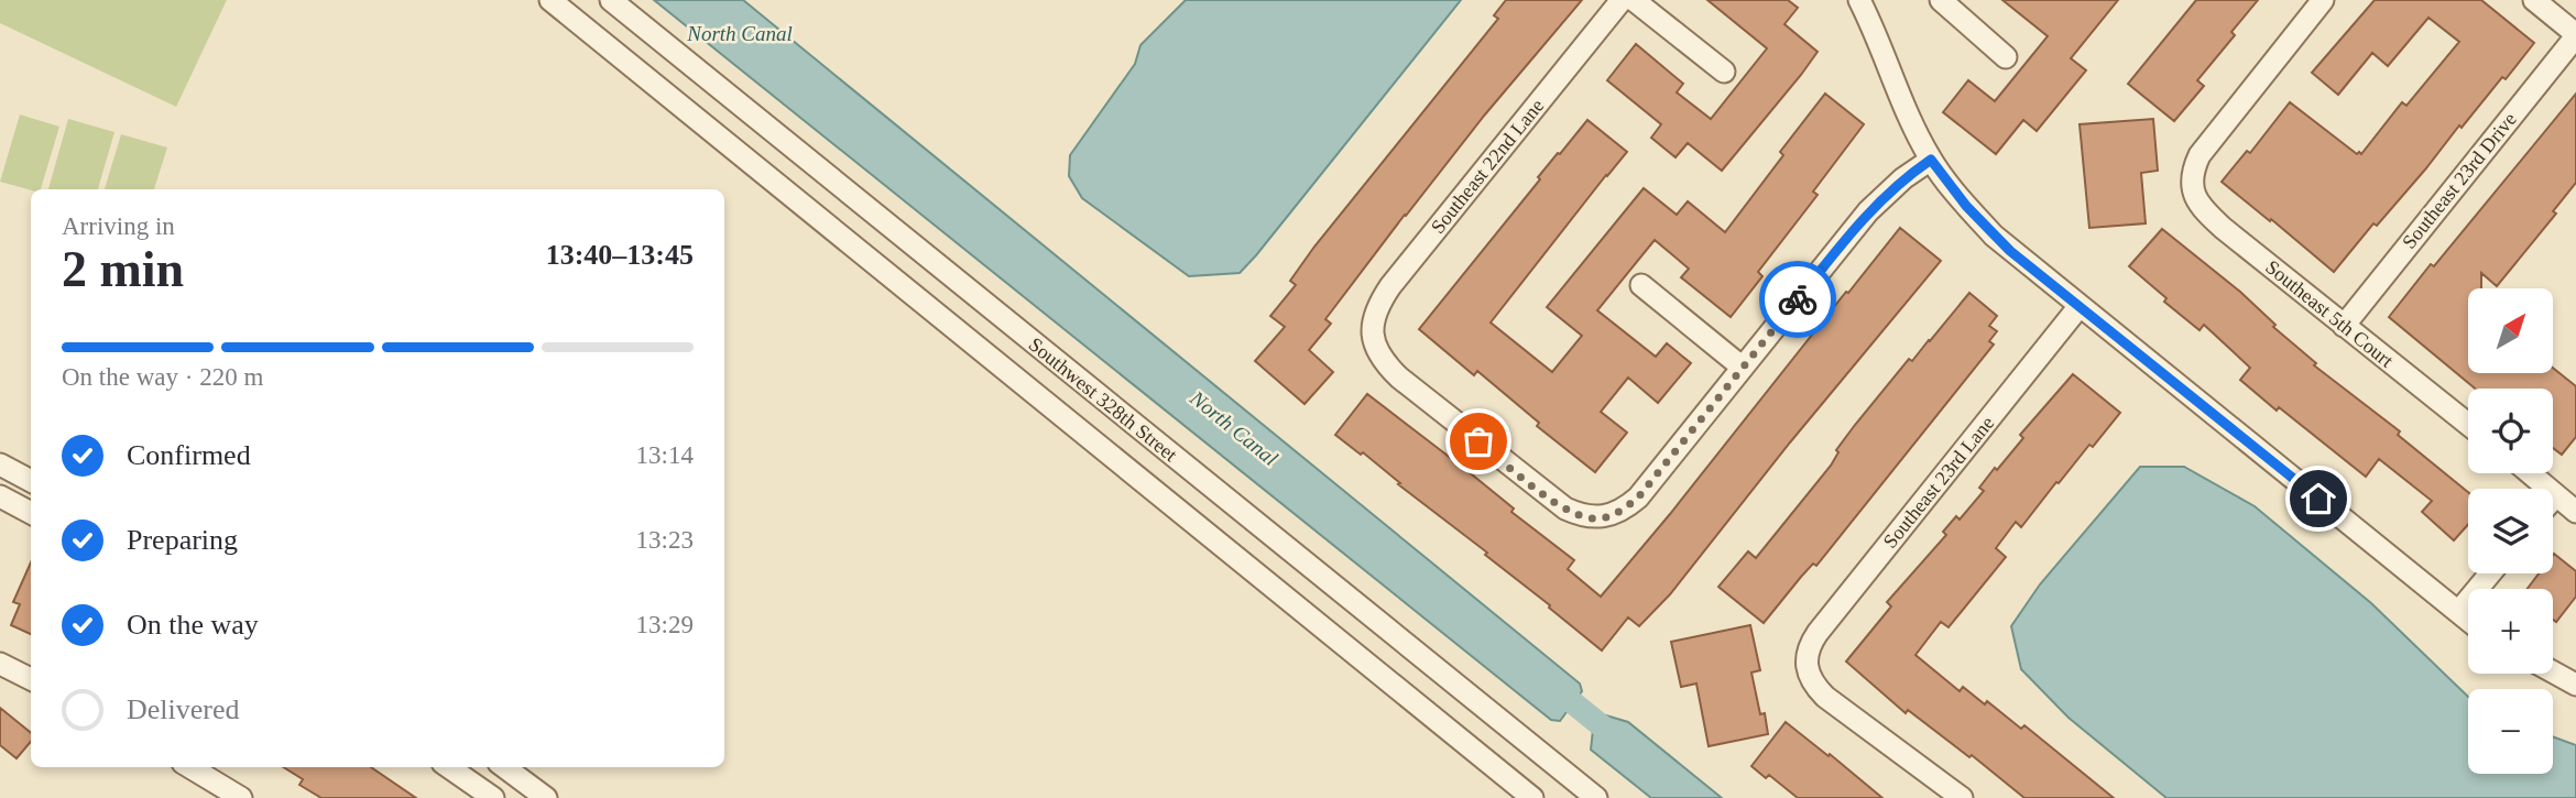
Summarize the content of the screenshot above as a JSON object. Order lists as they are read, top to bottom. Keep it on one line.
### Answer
{"streets":{"street":["Southeast 22nd Lane","Southeast 23rd Drive","Southeast 5th Court","Southwest 328th Street","Southeast 23rd Lane"]},"crossings":[["Southeast 23rd Drive","Southeast 5th Court"]],"water":["North Canal"],"north":"top right","page":{"heading":["2 min","Arriving in","13:40–13:45"],"map_buttons":["+","−"],"bar":"On the way · 220 m","list":[["Confirmed","13:14"],["Preparing","13:23"],["On the way","13:29"],"Delivered"]}}
